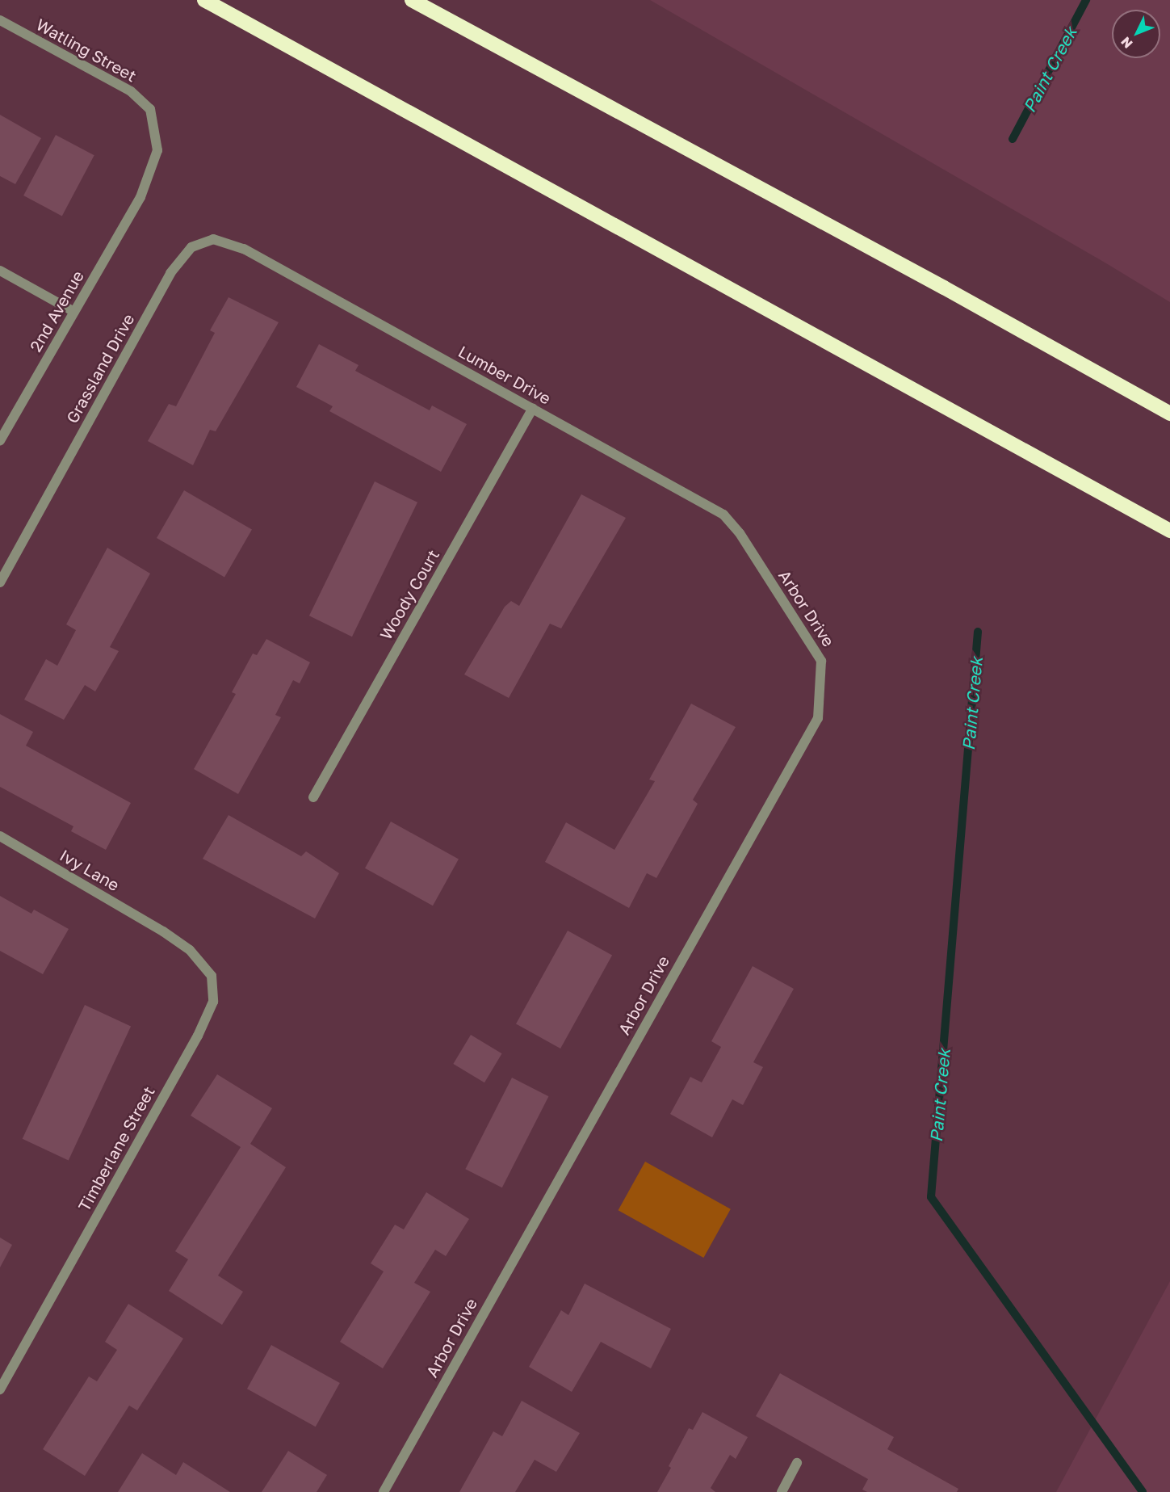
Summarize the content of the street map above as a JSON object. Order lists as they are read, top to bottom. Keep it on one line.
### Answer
{"streets":{"street":["Watling Street","2nd Avenue","Grassland Drive","Lumber Drive","Woody Court","Arbor Drive","Ivy Lane","Timberlane Street"]},"crossings":[["Watling Street","2nd Avenue"],["Grassland Drive","Lumber Drive"],["Lumber Drive","Woody Court"],["Lumber Drive","Arbor Drive"],["Ivy Lane","Timberlane Street"]],"water":["Paint Creek"],"north":"bottom left"}
